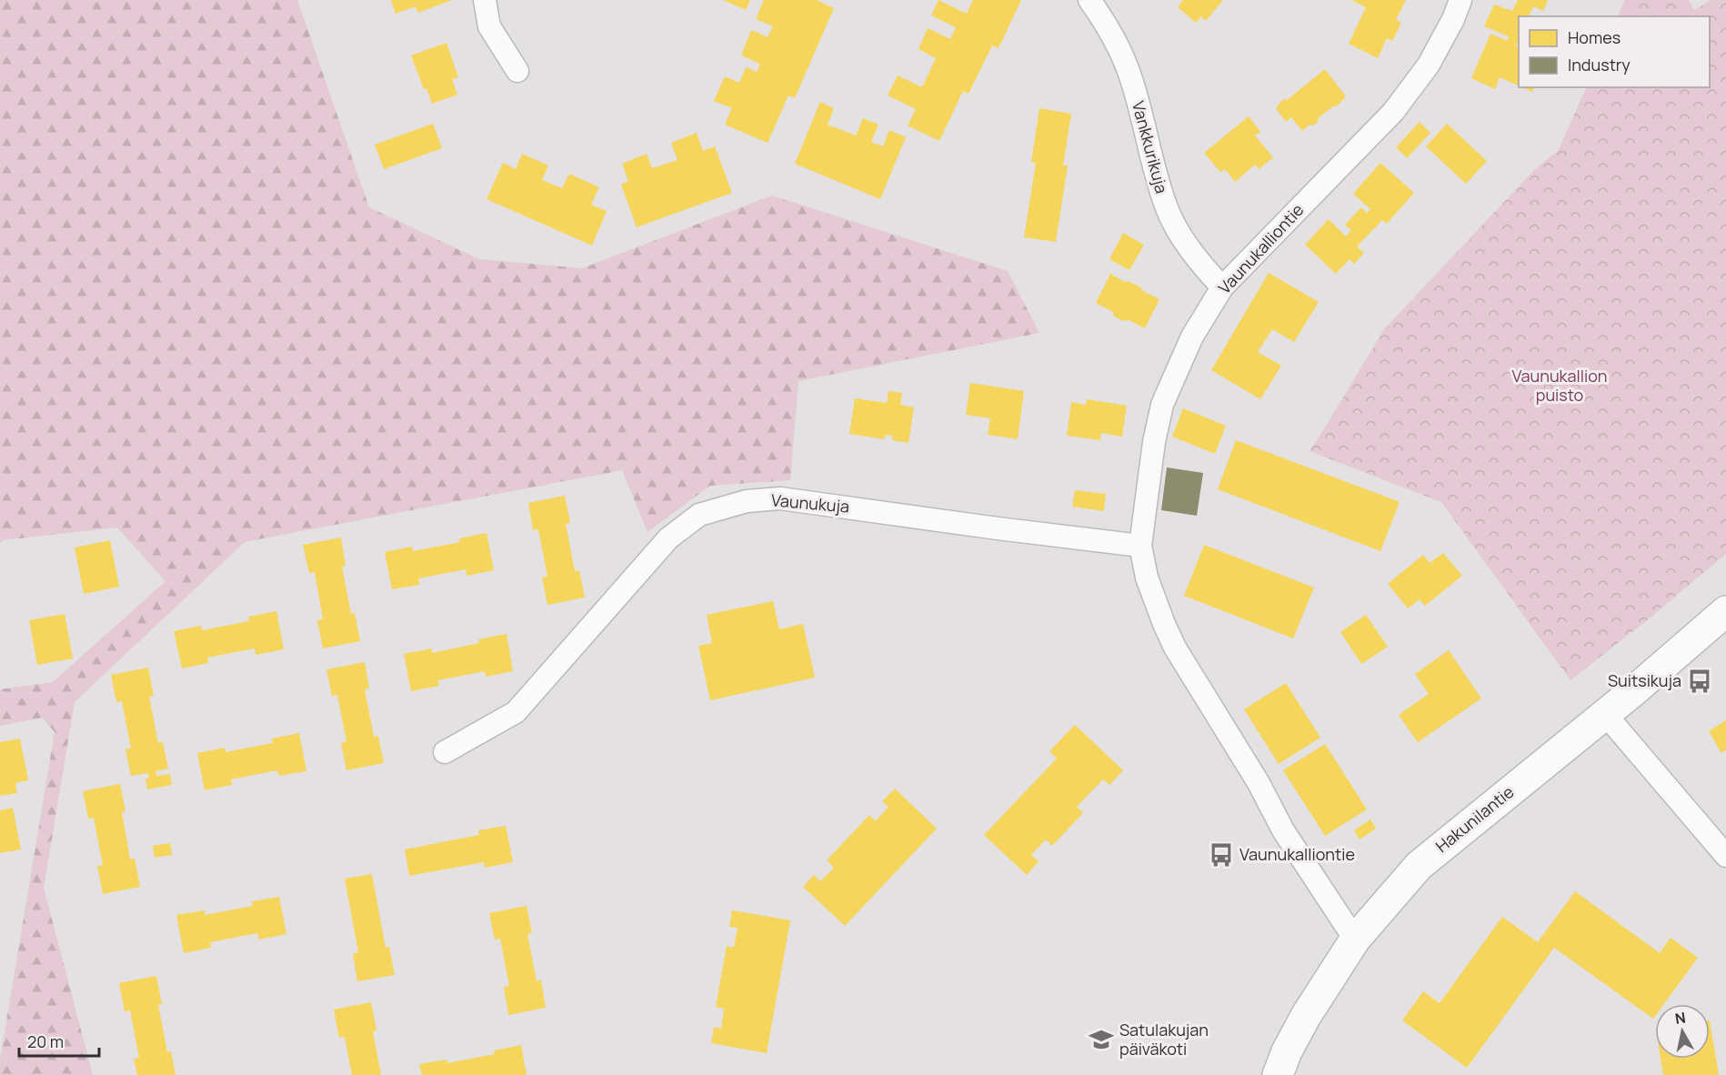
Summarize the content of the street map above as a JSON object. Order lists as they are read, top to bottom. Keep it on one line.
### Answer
{"streets":{"main road":["Hakunilantie"],"street":["Vankkurikuja","Vaunukalliontie","Vaunukuja"]},"crossings":[["Vankkurikuja","Vaunukalliontie"],["Vaunukalliontie","Vaunukuja"],["Vaunukalliontie","Hakunilantie"]],"parks":["Vaunukallion puisto"],"places":{"bus stop":["Suitsikuja","Vaunukalliontie"],"school or university":["Satulakujan päiväkoti"]},"legend":["Homes","Industry"],"scale_bar":"20 m","north":"top"}
